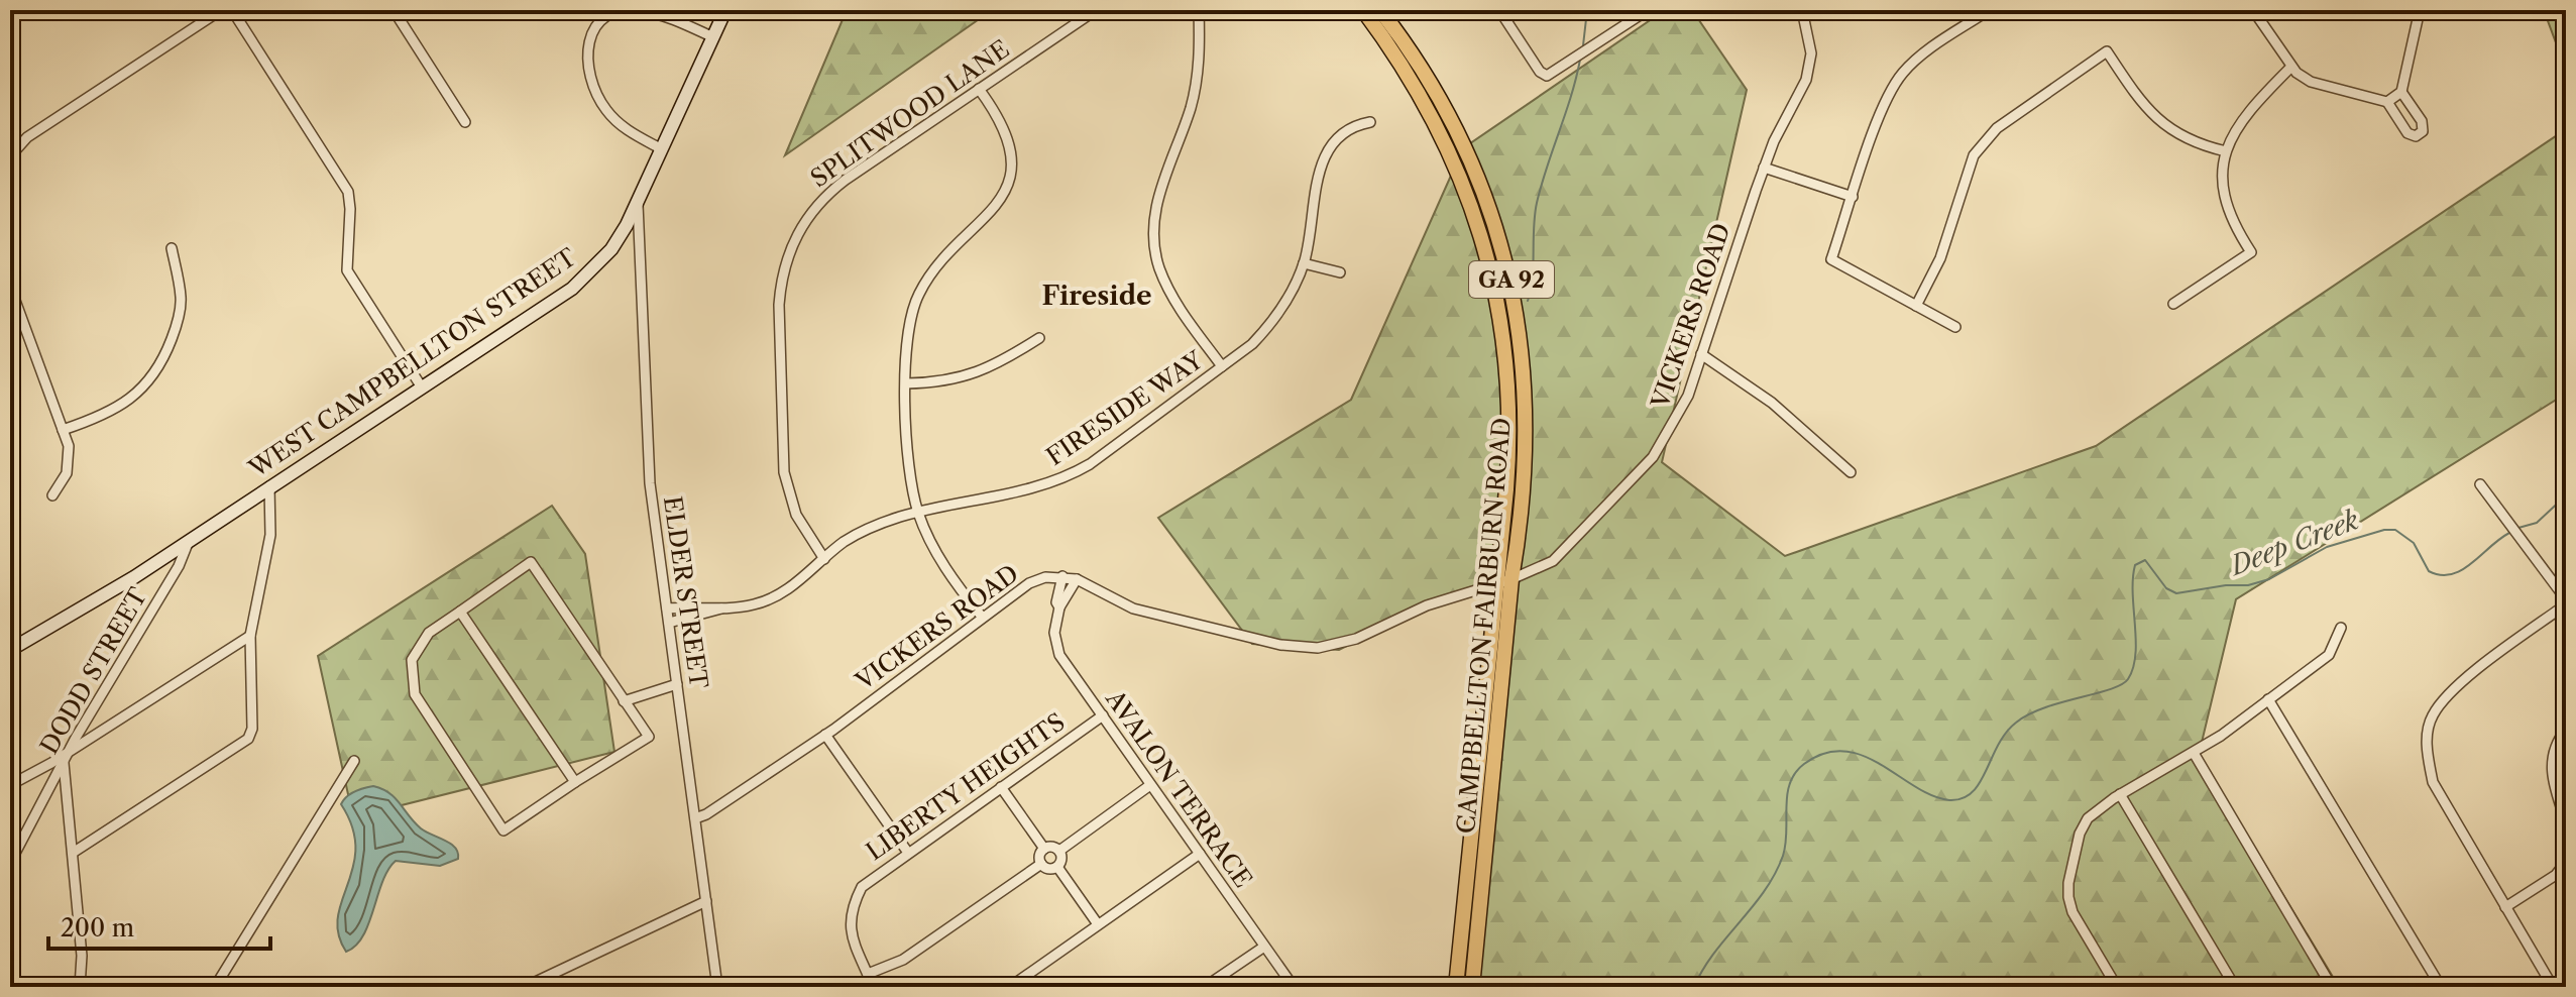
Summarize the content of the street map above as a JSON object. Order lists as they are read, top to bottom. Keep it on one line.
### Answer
{"streets":{"main road":["GA 92","WEST CAMPBELLTON STREET","CAMPBELLTON FAIRBURN ROAD"],"street":["SPLITWOOD LANE","VICKERS ROAD","FIRESIDE WAY","ELDER STREET","DODD STREET","LIBERTY HEIGHTS","AVALON TERRACE"]},"crossings":[["SPLITWOOD LANE","FIRESIDE WAY"],["VICKERS ROAD","ELDER STREET"],["VICKERS ROAD","CAMPBELLTON FAIRBURN ROAD"],["VICKERS ROAD","AVALON TERRACE"],["WEST CAMPBELLTON STREET","ELDER STREET"],["WEST CAMPBELLTON STREET","DODD STREET"],["FIRESIDE WAY","ELDER STREET"],["LIBERTY HEIGHTS","AVALON TERRACE"]],"districts":["Fireside"],"water":["Deep Creek"],"scale_bar":"200 m"}
